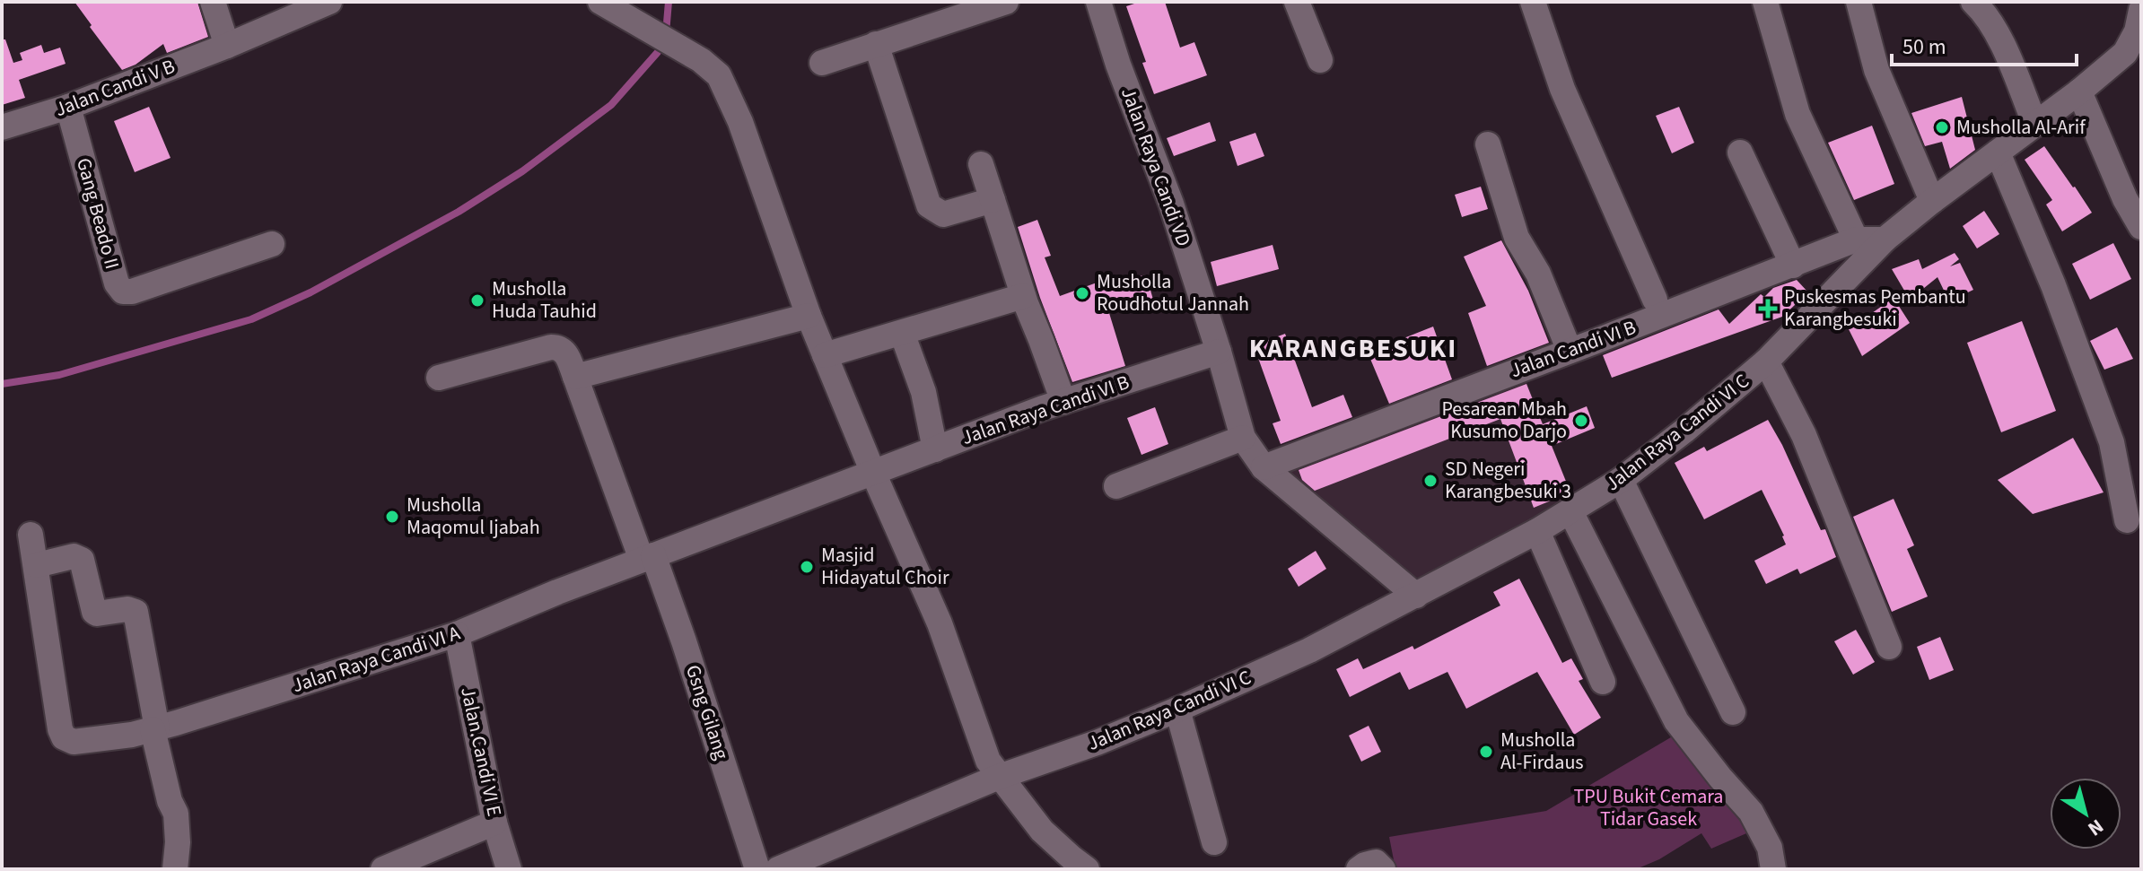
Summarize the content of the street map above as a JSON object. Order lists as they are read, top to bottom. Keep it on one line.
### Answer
{"streets":{"street":["Jalan Candi V B","Jalan Raya Candi VD","Gang Beado II","Jalan Candi VI B","Jalan Raya Candi VI B","Jalan Raya Candi VI C","Jalan Raya Candi VI A","Gsng Gilang","Jalan.Candi VI E"]},"crossings":[["Jalan Candi V B","Gang Beado II"],["Jalan Raya Candi VD","Jalan Candi VI B"],["Jalan Raya Candi VD","Jalan Raya Candi VI B"],["Jalan Raya Candi VD","Jalan Raya Candi VI C"],["Jalan Candi VI B","Jalan Raya Candi VI C"],["Jalan Raya Candi VI B","Jalan Raya Candi VI A"],["Jalan Raya Candi VI A","Gsng Gilang"],["Jalan Raya Candi VI A","Jalan.Candi VI E"]],"districts":["KARANGBESUKI"],"parks":["TPU Bukit Cemara Tidar Gasek"],"places":{"other":["Musholla Al-Arif","Musholla Roudhotul Jannah","Musholla Huda Tauhid","Pesarean Mbah Kusumo Darjo","SD Negeri Karangbesuki 3","Musholla Maqomul Ijabah","Masjid Hidayatul Choir","Musholla Al-Firdaus"],"health":["Puskesmas Pembantu Karangbesuki"]},"scale_bar":"50 m","north":"bottom right"}
